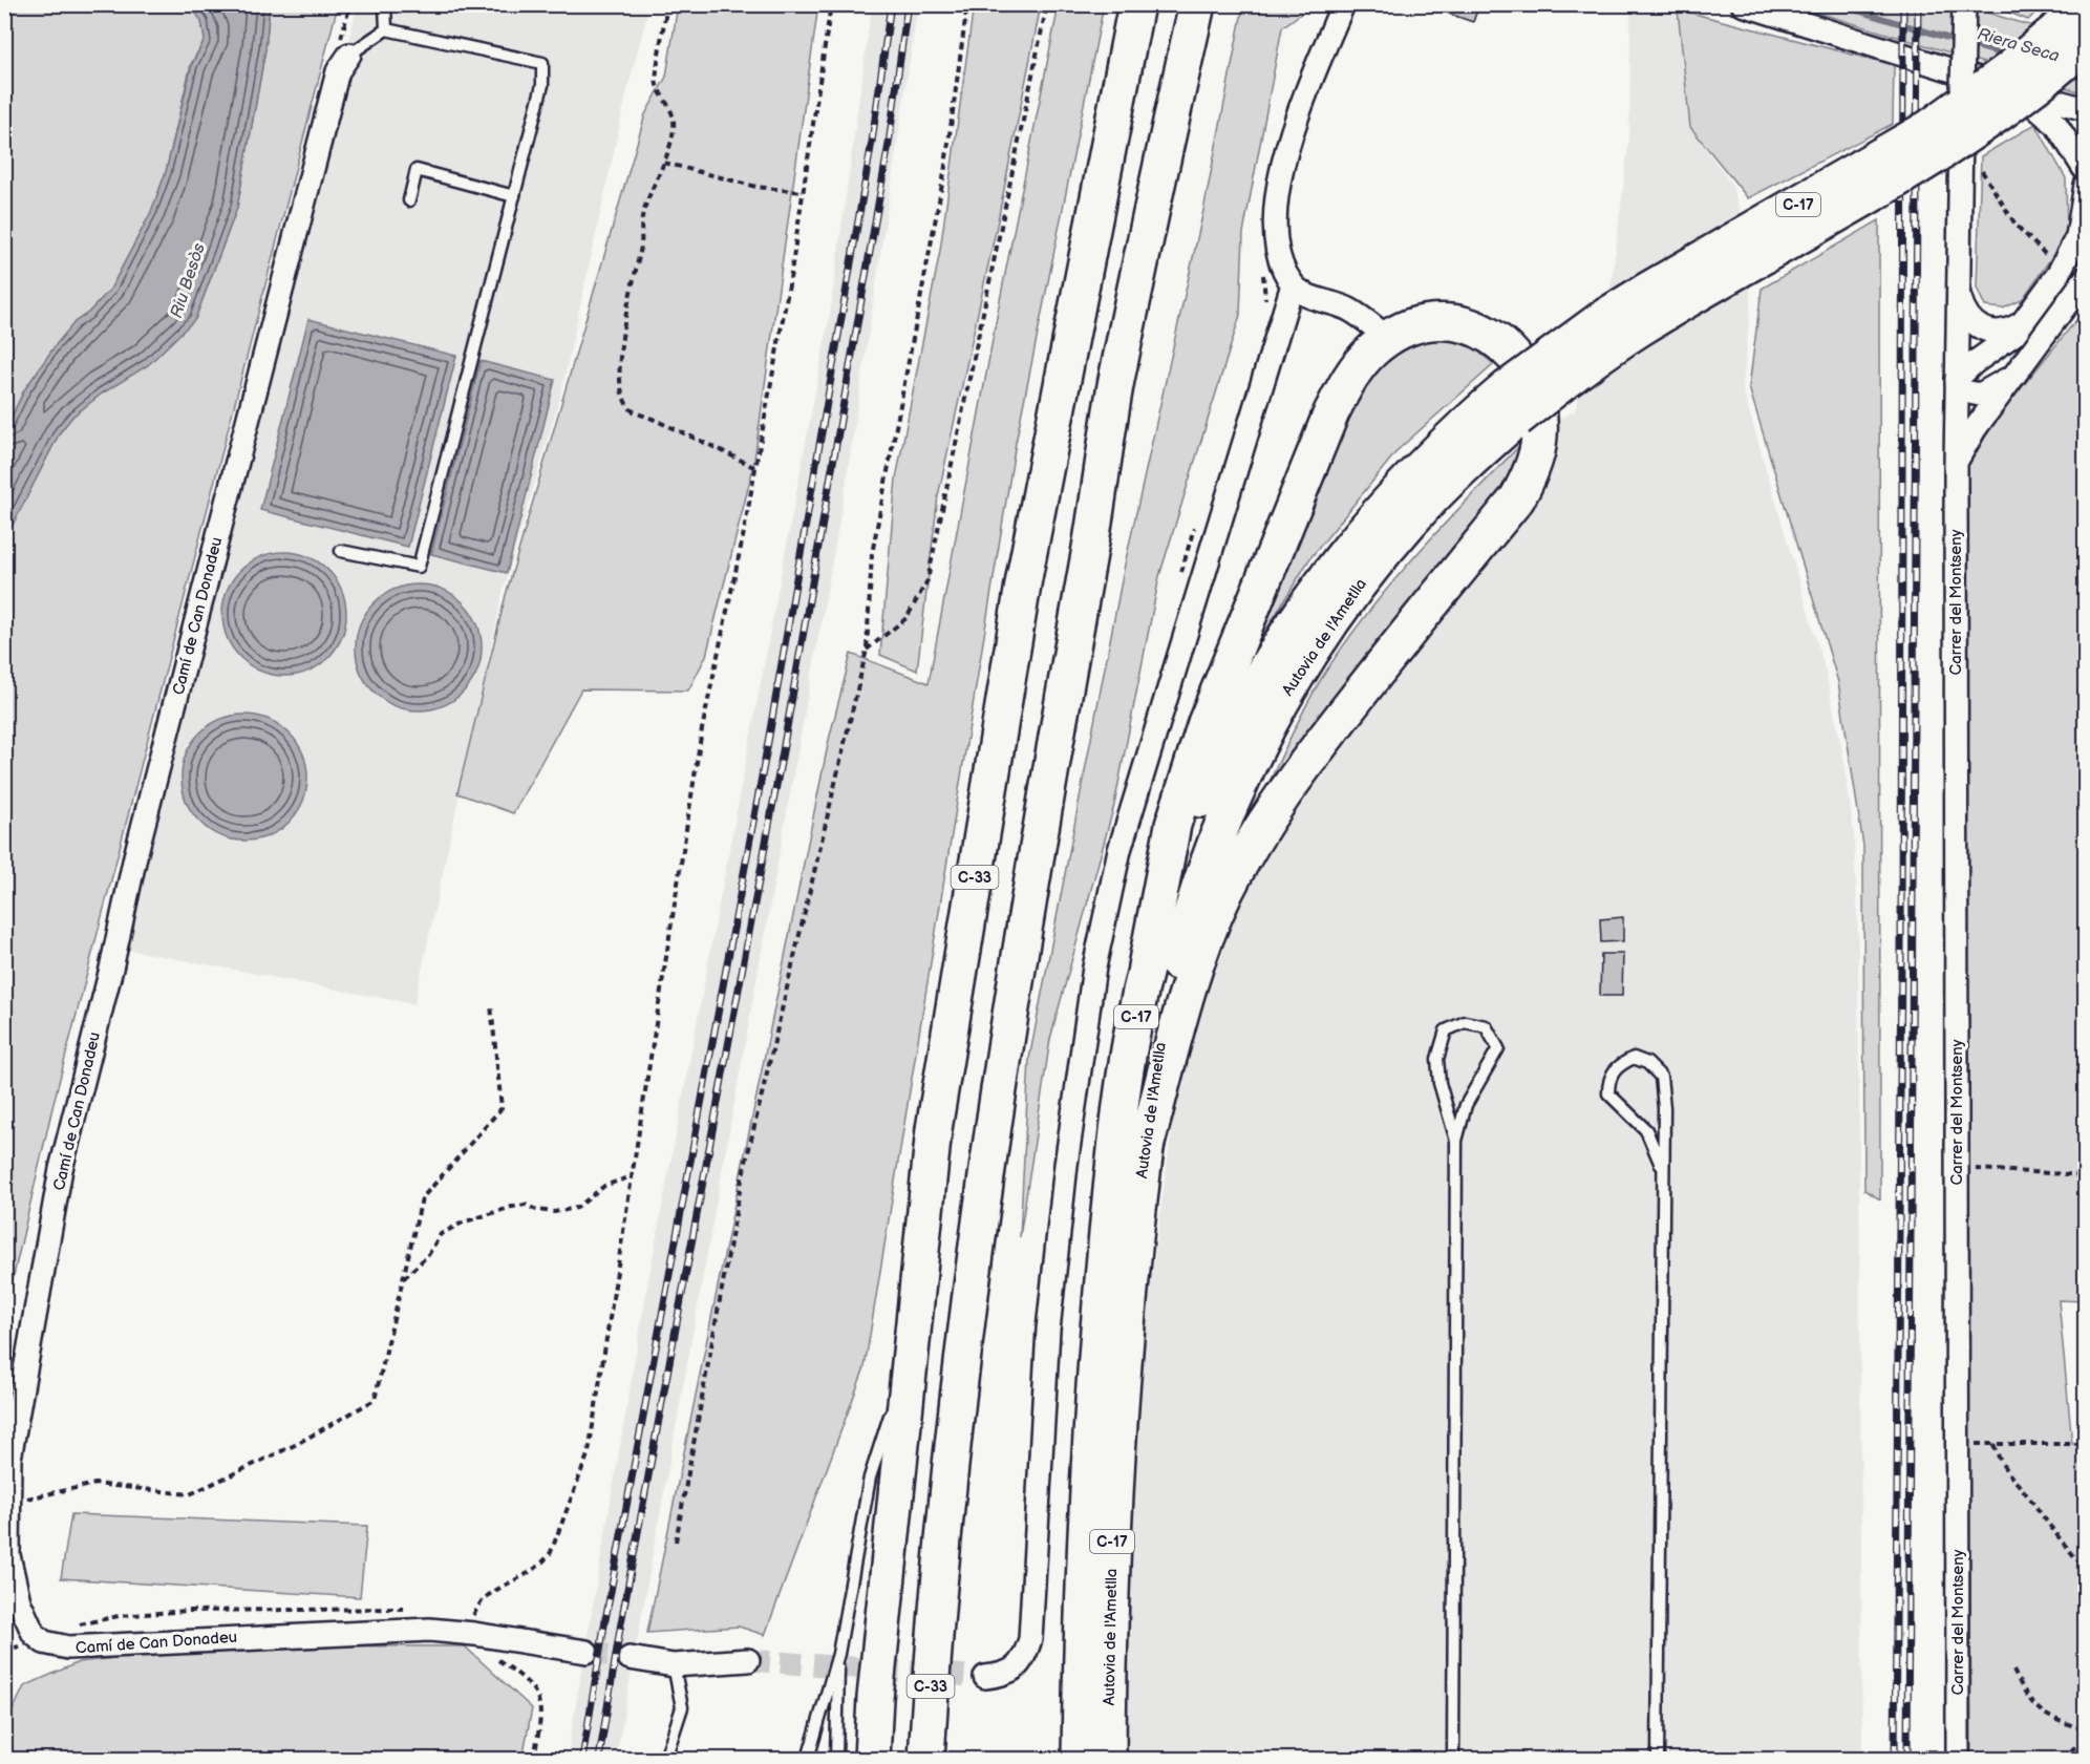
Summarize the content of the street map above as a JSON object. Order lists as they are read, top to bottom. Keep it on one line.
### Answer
{"streets":{"highway":["C-17","Autovia de l'Ametlla","C-33"],"street":["Carrer del Montseny","Camí de Can Donadeu"]},"crossings":[["C-17","Autovia de l'Ametlla"]],"water":["Riera Seca","Riu Besòs"]}
